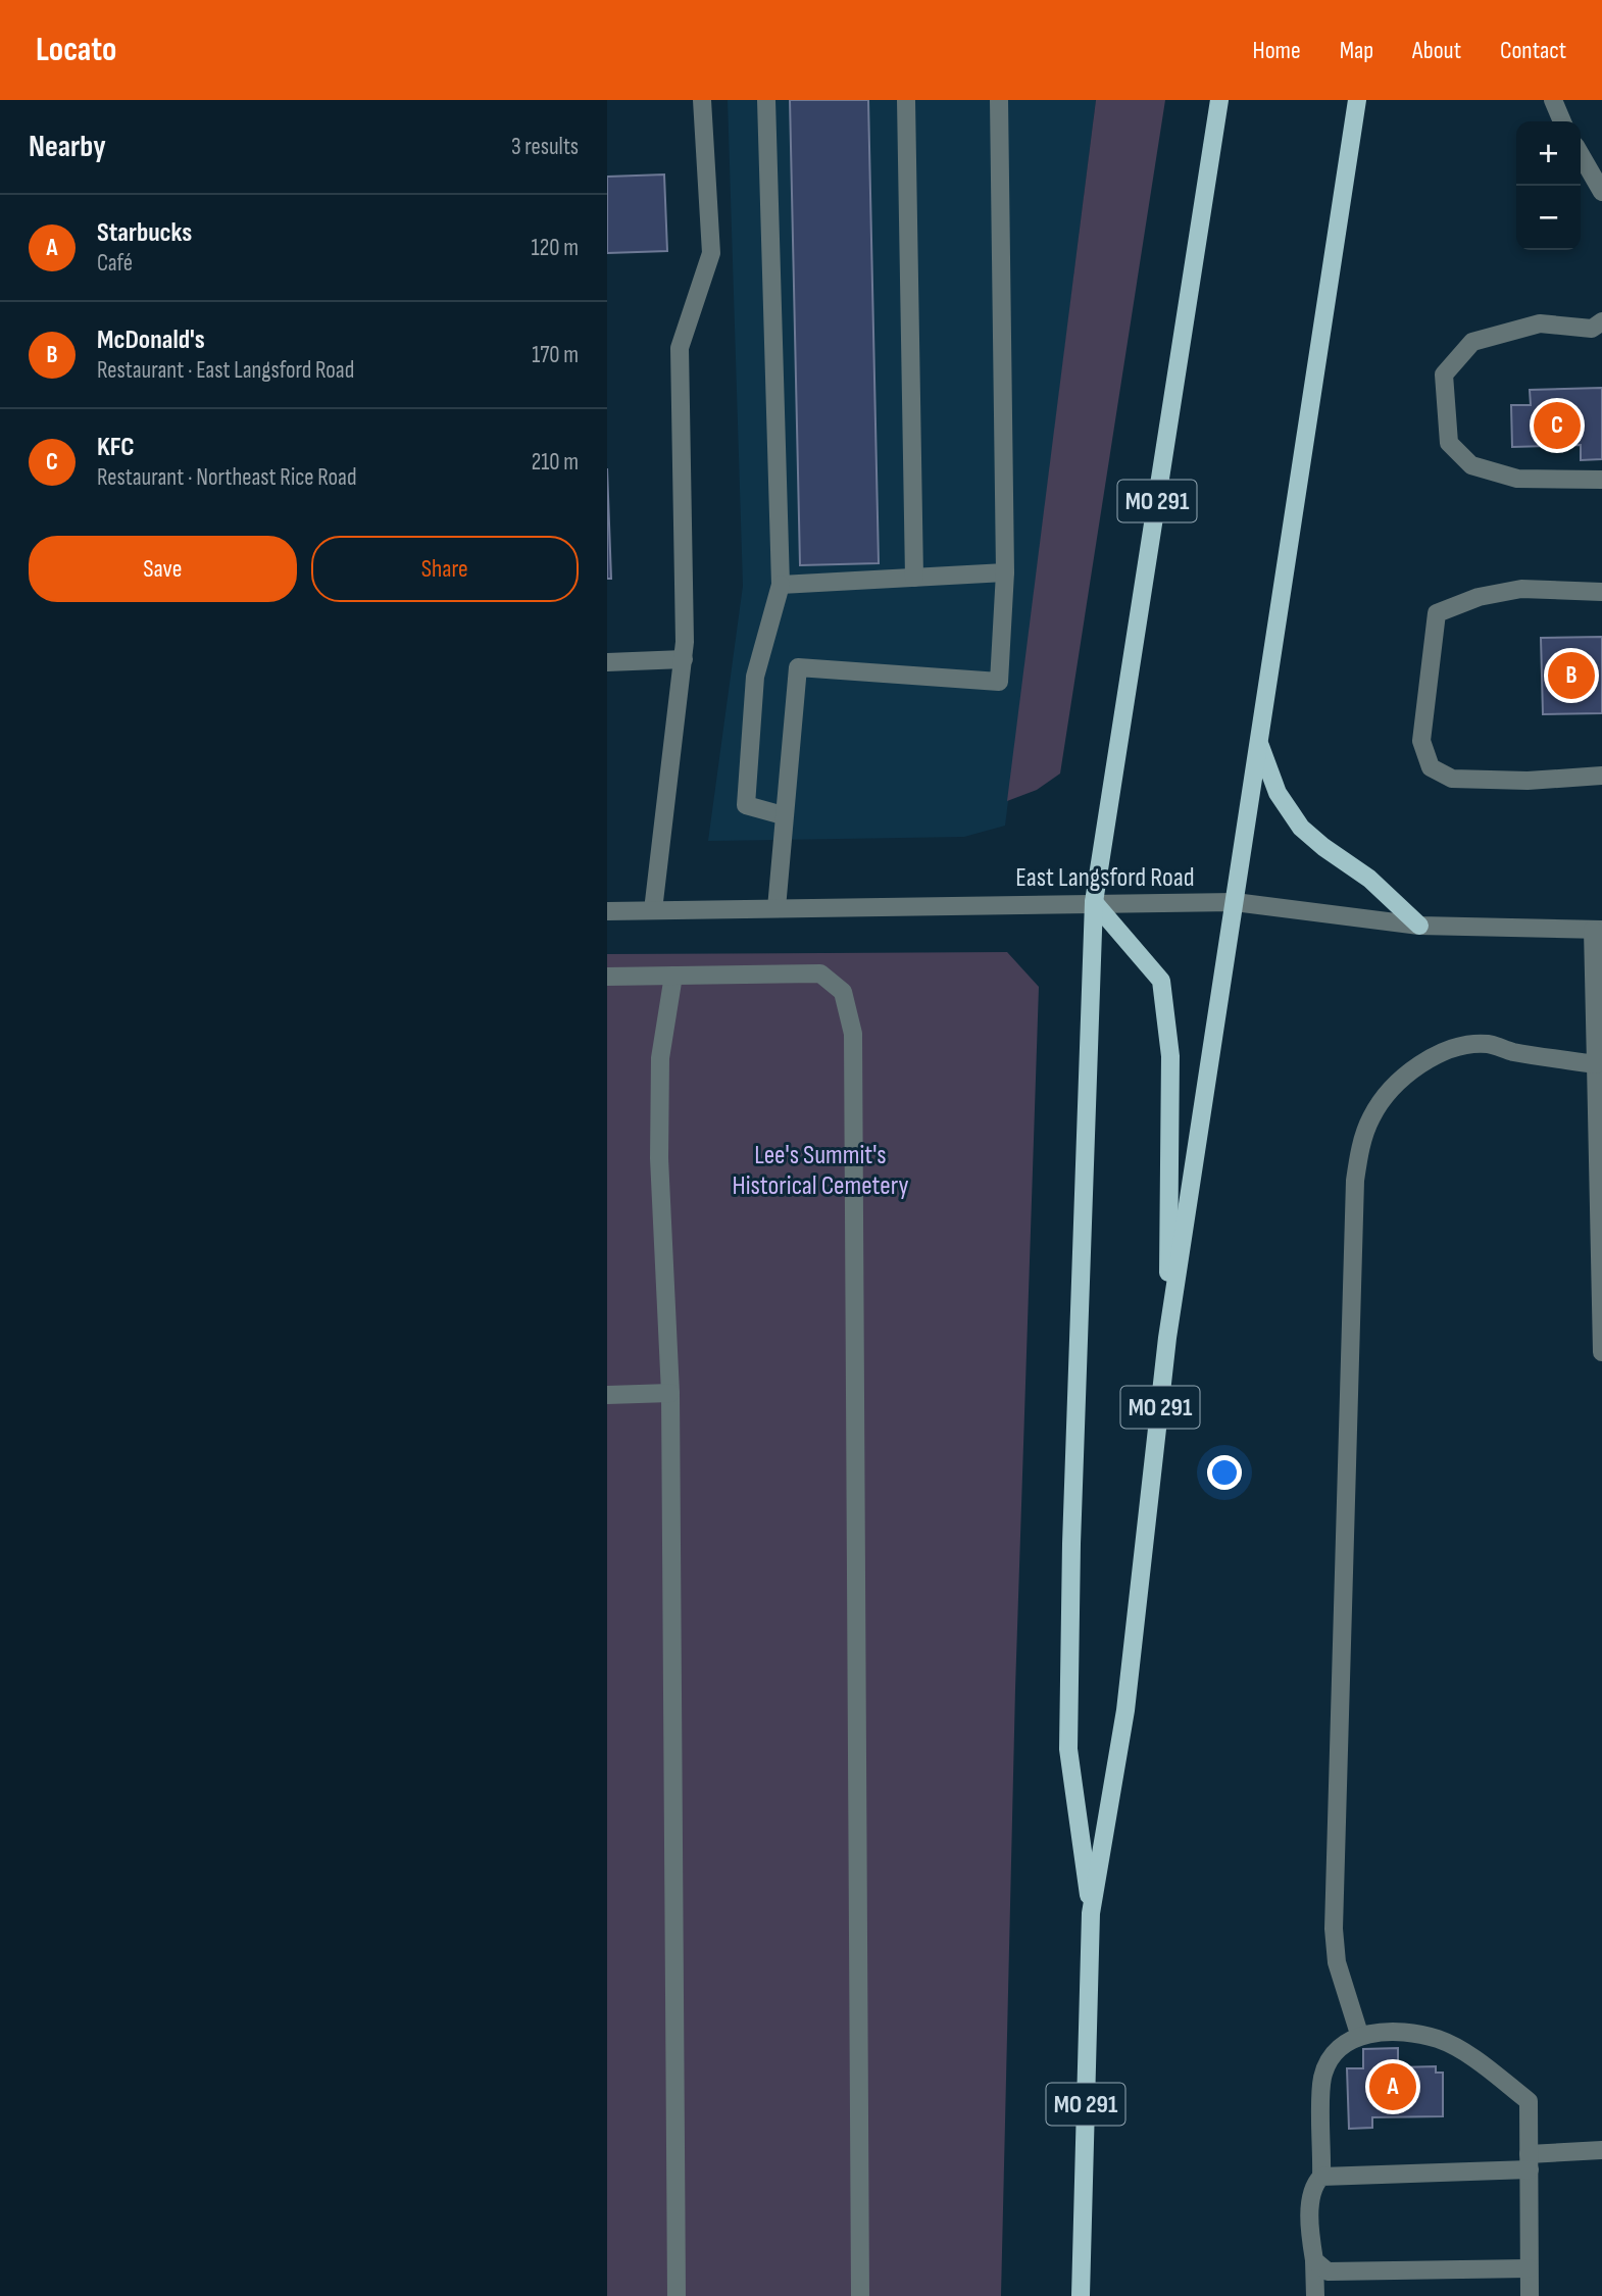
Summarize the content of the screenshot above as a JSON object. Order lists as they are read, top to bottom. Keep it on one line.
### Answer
{"streets":{"main road":["MO 291"],"street":["East Langsford Road"]},"crossings":[["MO 291","East Langsford Road"]],"parks":["Lee's Summit's Historical Cemetery"],"page":{"header":"Locato","nav":["Home","Map","About","Contact"],"heading":["Nearby","3 results"],"map_buttons":["+","−"],"list":[{"mark":"A","name":"Starbucks","note":"Café","value":"120 m"},{"mark":"B","name":"McDonald's","note":"Restaurant · East Langsford Road","value":"170 m"},{"mark":"C","name":"KFC","note":"Restaurant · Northeast Rice Road","value":"210 m"}],"pins":["C","B","A"],"buttons":["Save","Share"]}}
